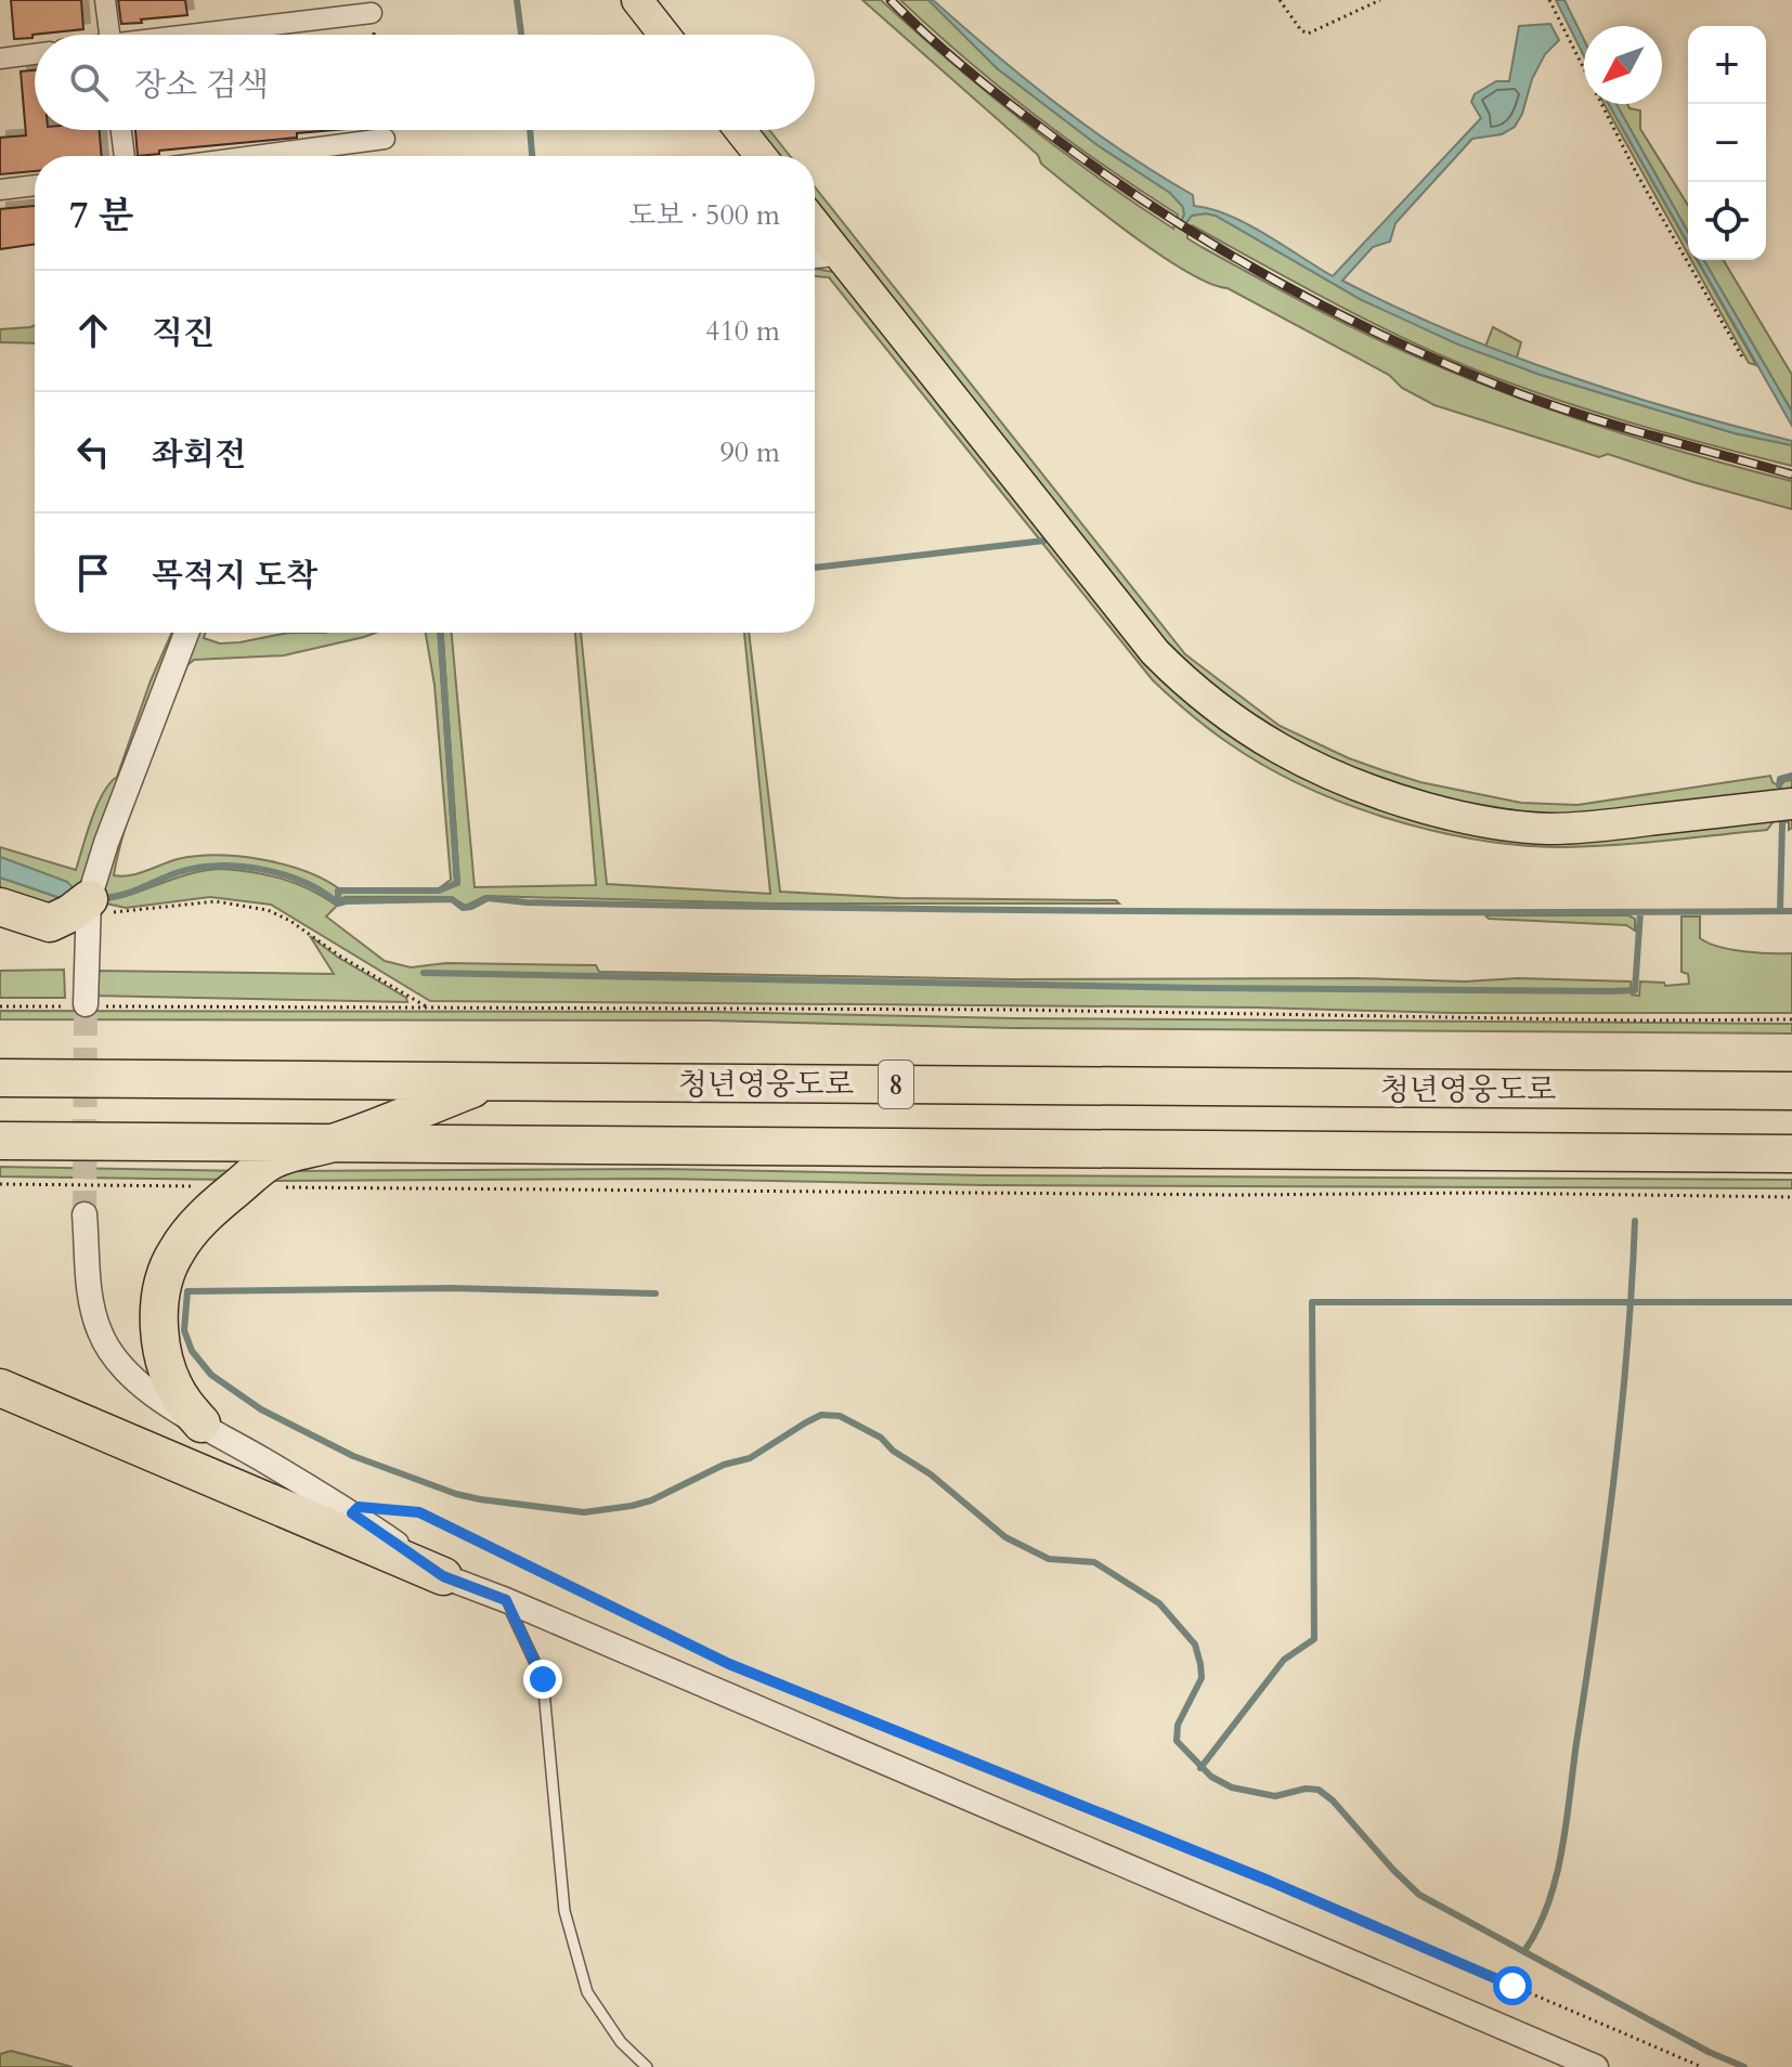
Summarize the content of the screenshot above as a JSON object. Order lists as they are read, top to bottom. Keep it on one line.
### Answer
{"streets":{"highway":["청년영웅도로","8"]},"north":"bottom left","page":{"map_buttons":["+","−"],"search":"장소 검색","heading":["7 분","도보 · 500 m"],"list":[["직진","410 m"],["좌회전","90 m"],"목적지 도착"]}}
